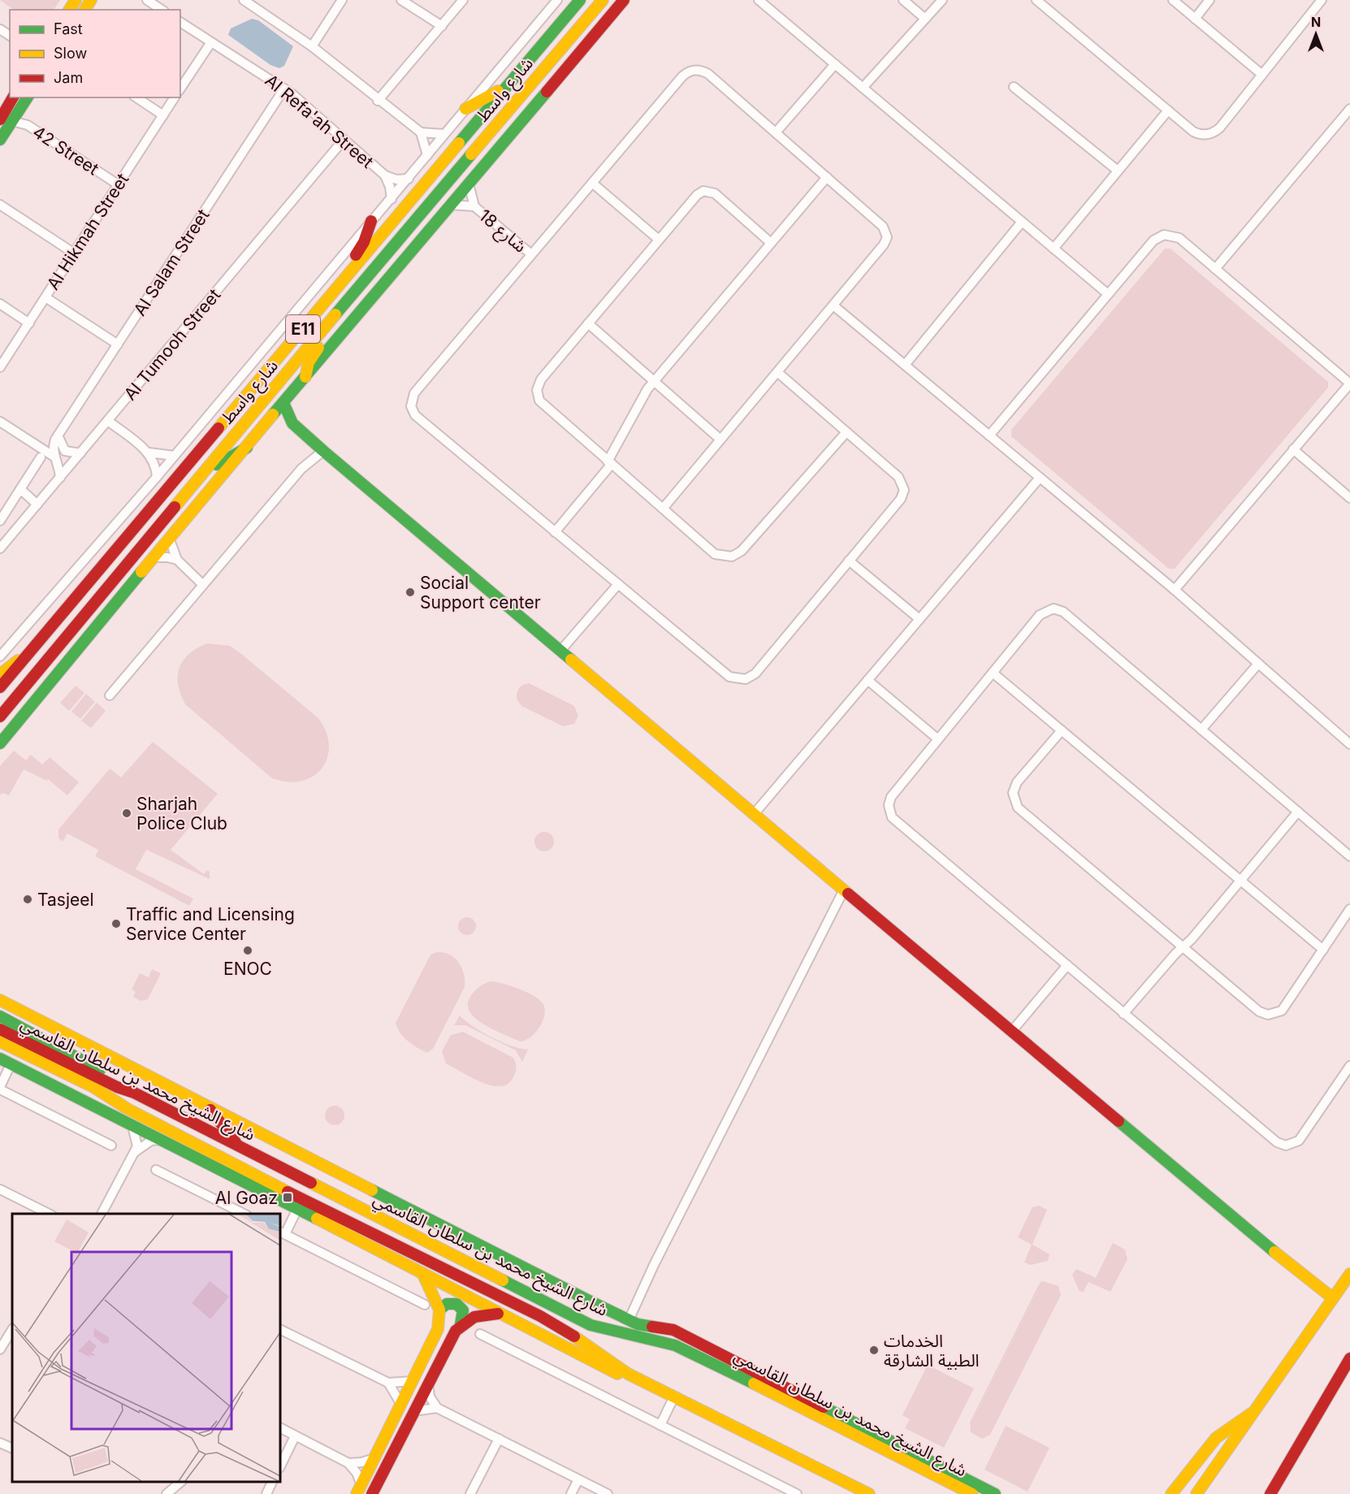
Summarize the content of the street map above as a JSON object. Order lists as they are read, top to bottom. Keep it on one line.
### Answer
{"streets":{"main road":["شارع واسط","E11","شارع الشيخ محمد بن سلطان القاسمي"],"street":["Al Refa'ah Street","42 Street","شارع 18","Al Hikmah Street","Al Salam Street","Al Tumooh Street"]},"crossings":[["Al Refa'ah Street","Al Salam Street"],["Al Refa'ah Street","Al Tumooh Street"],["42 Street","Al Hikmah Street"]],"places":{"other":["Social Support center","Sharjah Police Club","Tasjeel","Traffic and Licensing Service Center","ENOC","الخدمات الطبية الشارقة"],"transit":["Al Goaz"]},"legend":["Fast","Slow","Jam"],"north":"top"}
